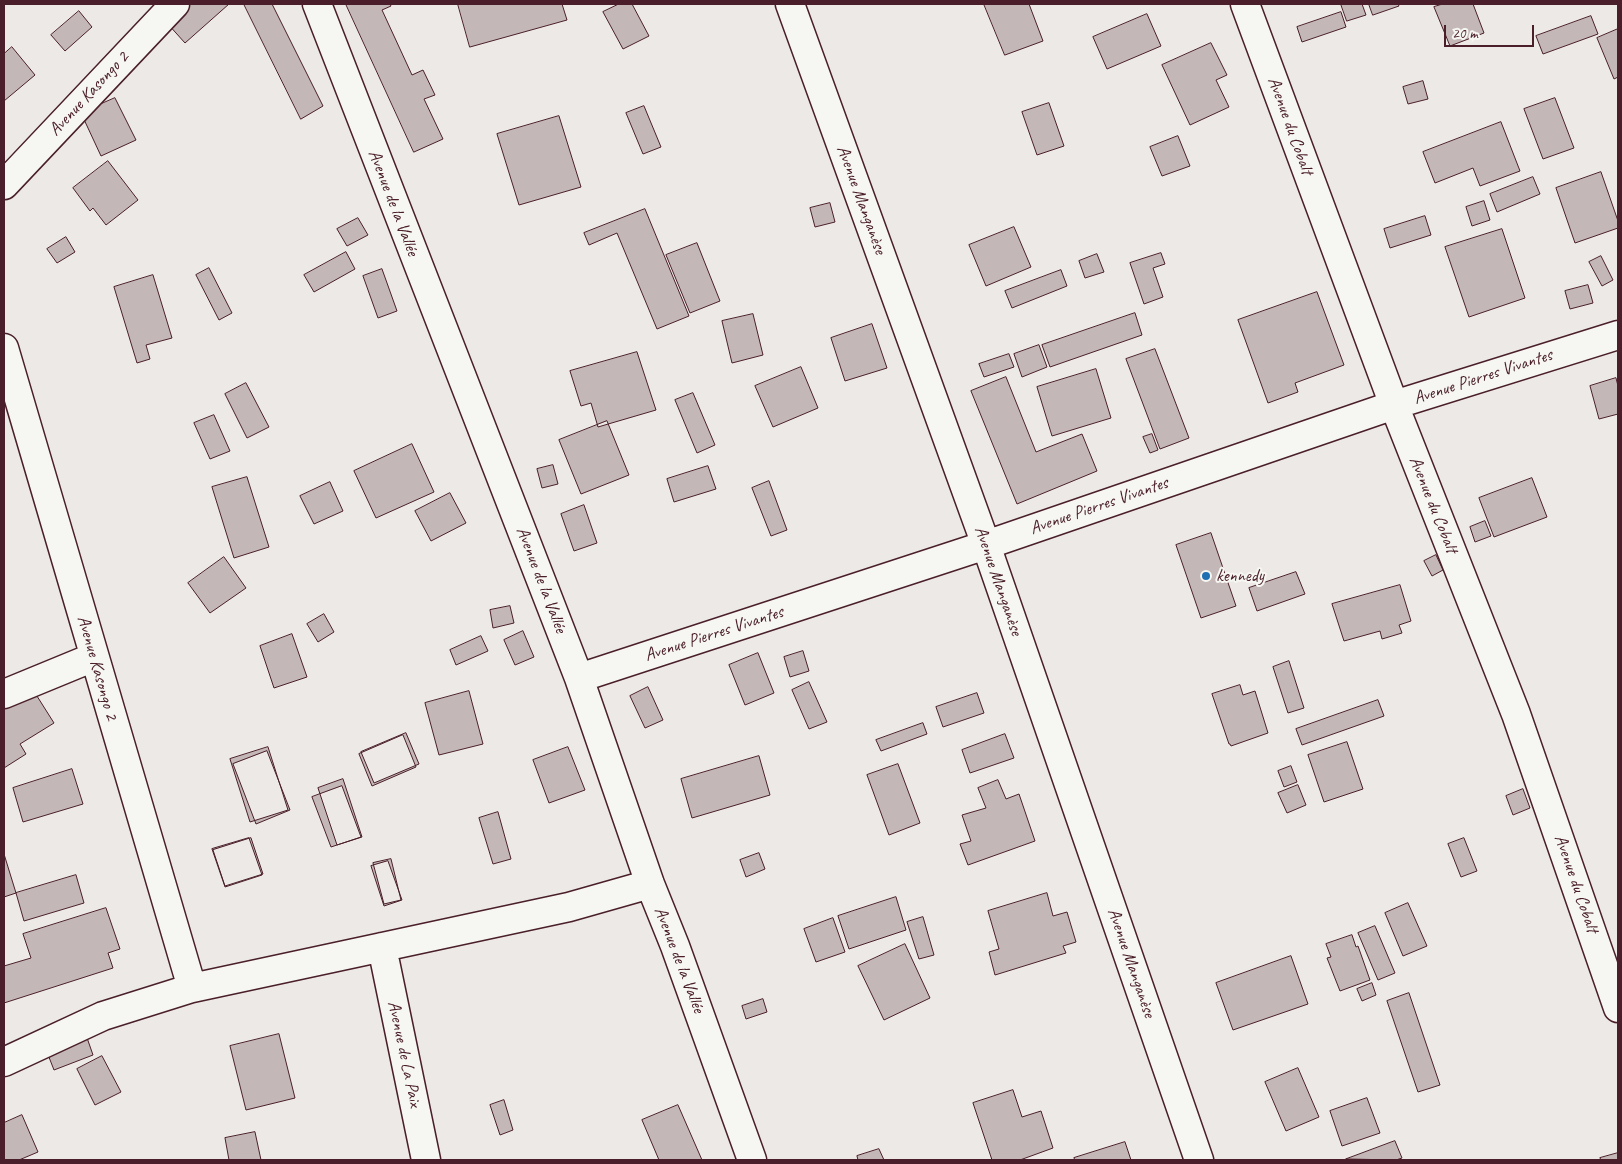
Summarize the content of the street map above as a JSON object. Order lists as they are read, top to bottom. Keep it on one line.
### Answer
{"streets":{"street":["Avenue Kasongo 2","Avenue du Cobalt","Avenue Manganèse","Avenue de la Vallée","Avenue Pierres Vivantes","Avenue de La Paix"]},"crossings":[["Avenue du Cobalt","Avenue Pierres Vivantes"],["Avenue Manganèse","Avenue Pierres Vivantes"],["Avenue de la Vallée","Avenue Pierres Vivantes"]],"places":["kennedy"],"scale_bar":"20 m"}
